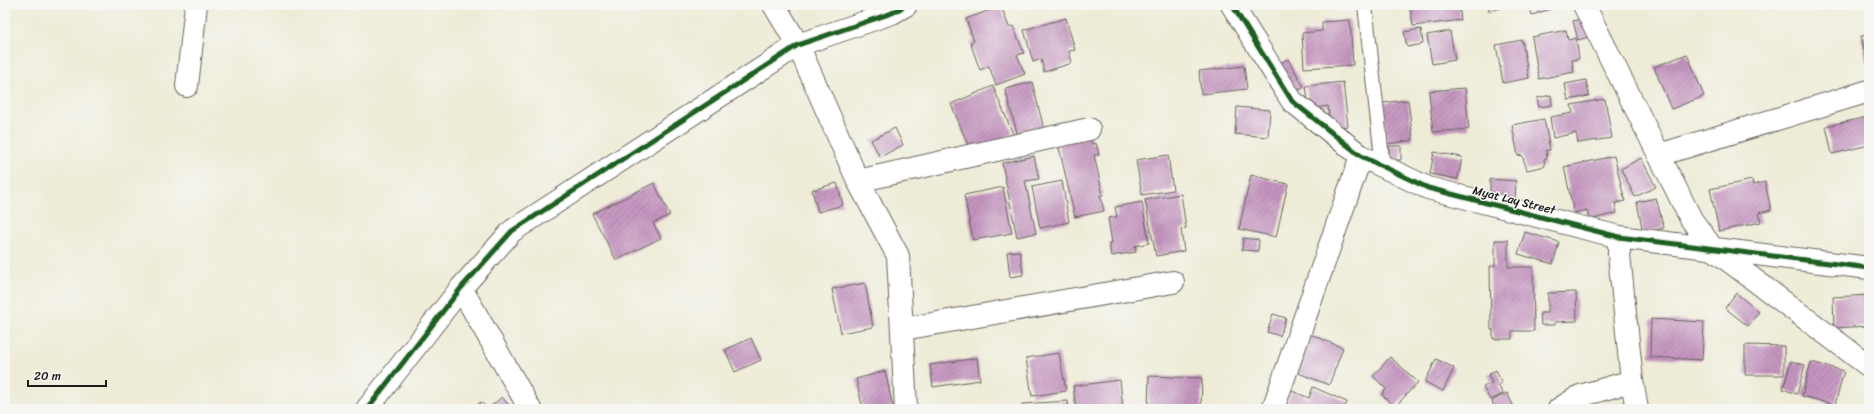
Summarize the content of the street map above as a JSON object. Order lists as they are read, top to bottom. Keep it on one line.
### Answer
{"streets":{"street":["Myat Lay Street"]},"scale_bar":"20 m"}
